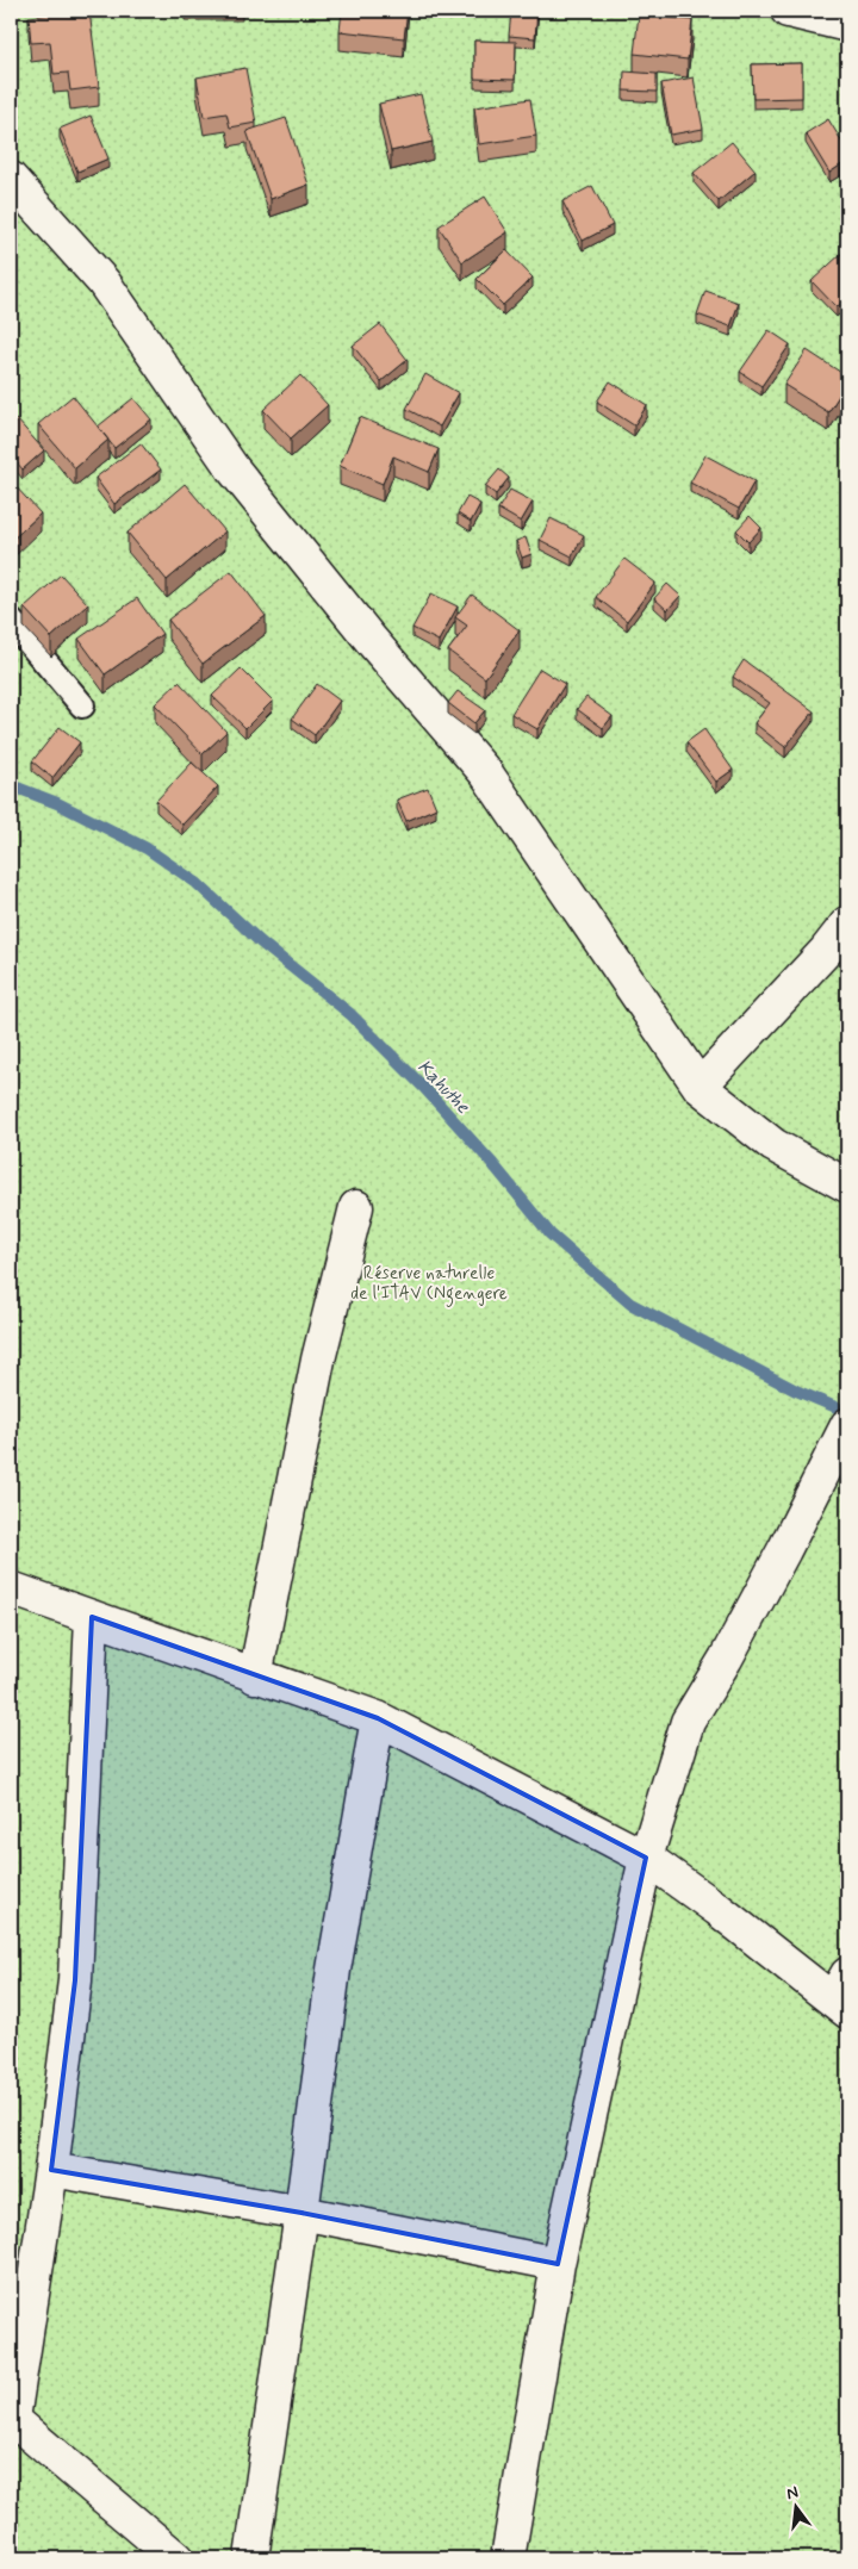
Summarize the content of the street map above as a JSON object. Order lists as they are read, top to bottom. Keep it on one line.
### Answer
{"water":["Kahuthe"],"parks":["Réserve naturelle de l'ITAV (Ngengere"],"north":"top"}
